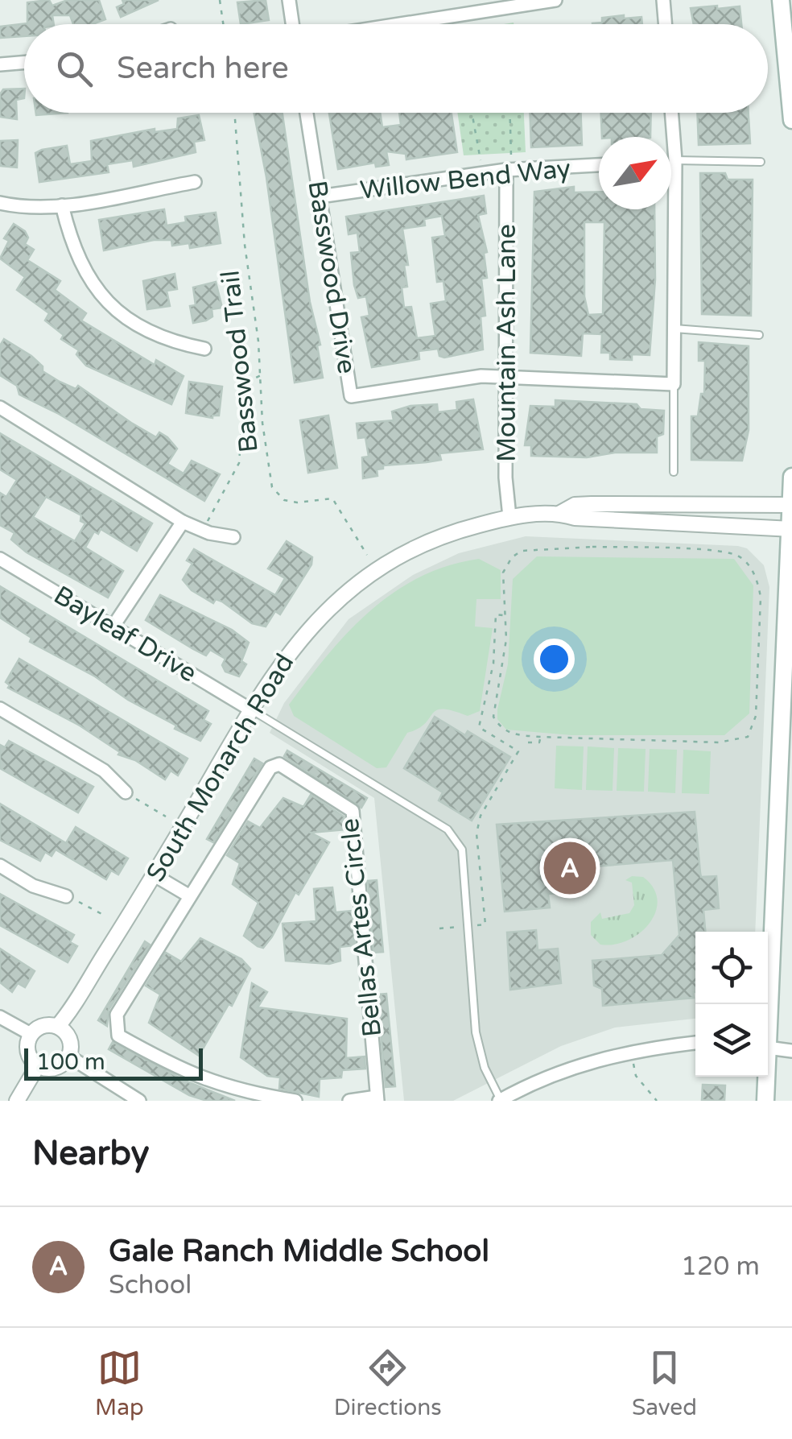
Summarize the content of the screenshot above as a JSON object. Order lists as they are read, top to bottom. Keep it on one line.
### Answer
{"streets":{"street":["Willow Bend Way","Basswood Drive","Mountain Ash Lane","Bayleaf Drive","South Monarch Road","Bellas Artes Circle"],"path":["Basswood Trail"]},"crossings":[["Willow Bend Way","Basswood Drive"],["Willow Bend Way","Mountain Ash Lane"],["Basswood Drive","Mountain Ash Lane"],["Mountain Ash Lane","South Monarch Road"],["Bayleaf Drive","South Monarch Road"]],"scale_bar":"100 m","north":"top right","page":{"search":"Search here","pins":"A","scale":"100 m","heading":"Nearby","list":[{"mark":"A","name":"Gale Ranch Middle School","note":"School","value":"120 m"}],"nav":["Map","Directions","Saved"]}}
